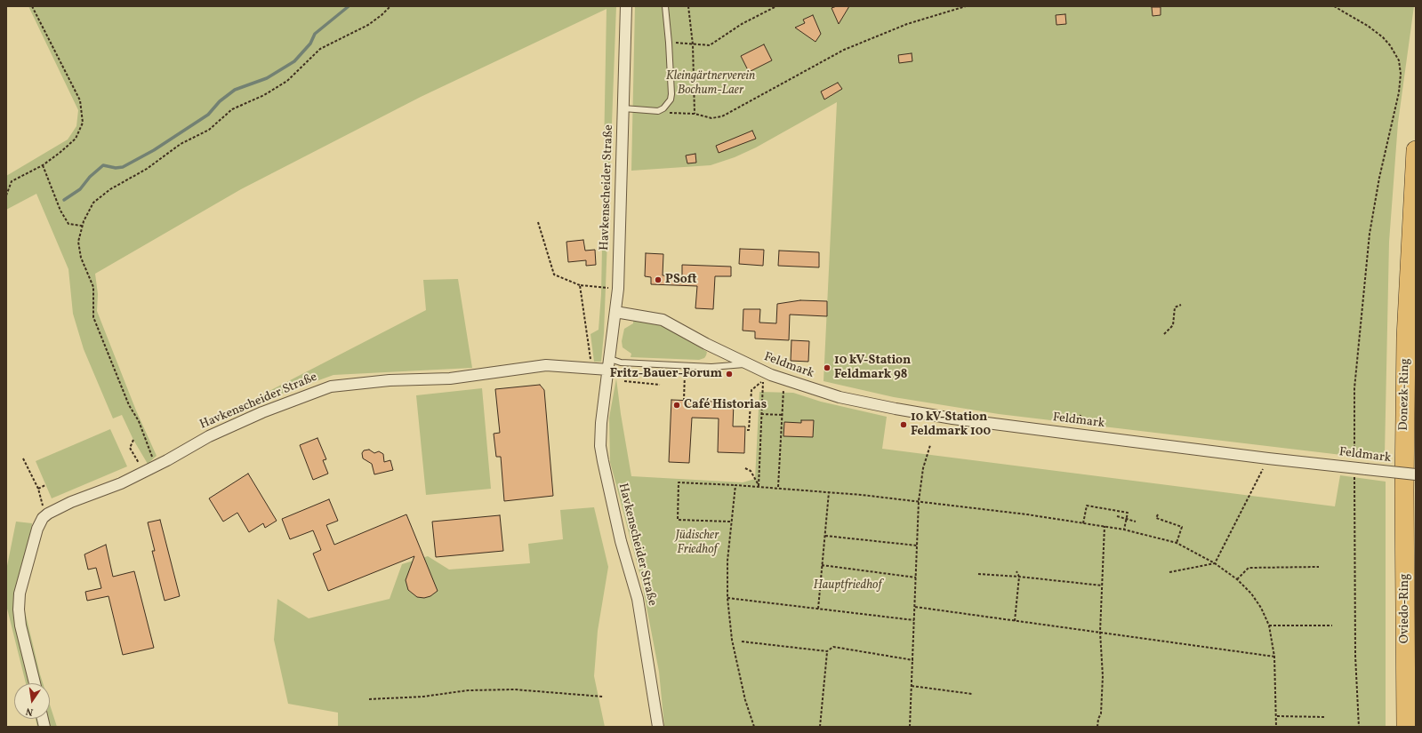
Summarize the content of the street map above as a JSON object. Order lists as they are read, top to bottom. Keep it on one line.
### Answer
{"streets":{"highway":["Donezk-Ring","Oviedo-Ring"],"street":["Havkenscheider Straße","Feldmark"]},"crossings":[["Havkenscheider Straße","Feldmark"],["Donezk-Ring","Oviedo-Ring"]],"parks":["Kleingärtnerverein Bochum-Laer","Jüdischer Friedhof","Hauptfriedhof"],"places":["PSoft","10 kV-Station Feldmark 98","Fritz-Bauer-Forum","Café Historias","10 kV-Station Feldmark 100"],"north":"bottom"}
